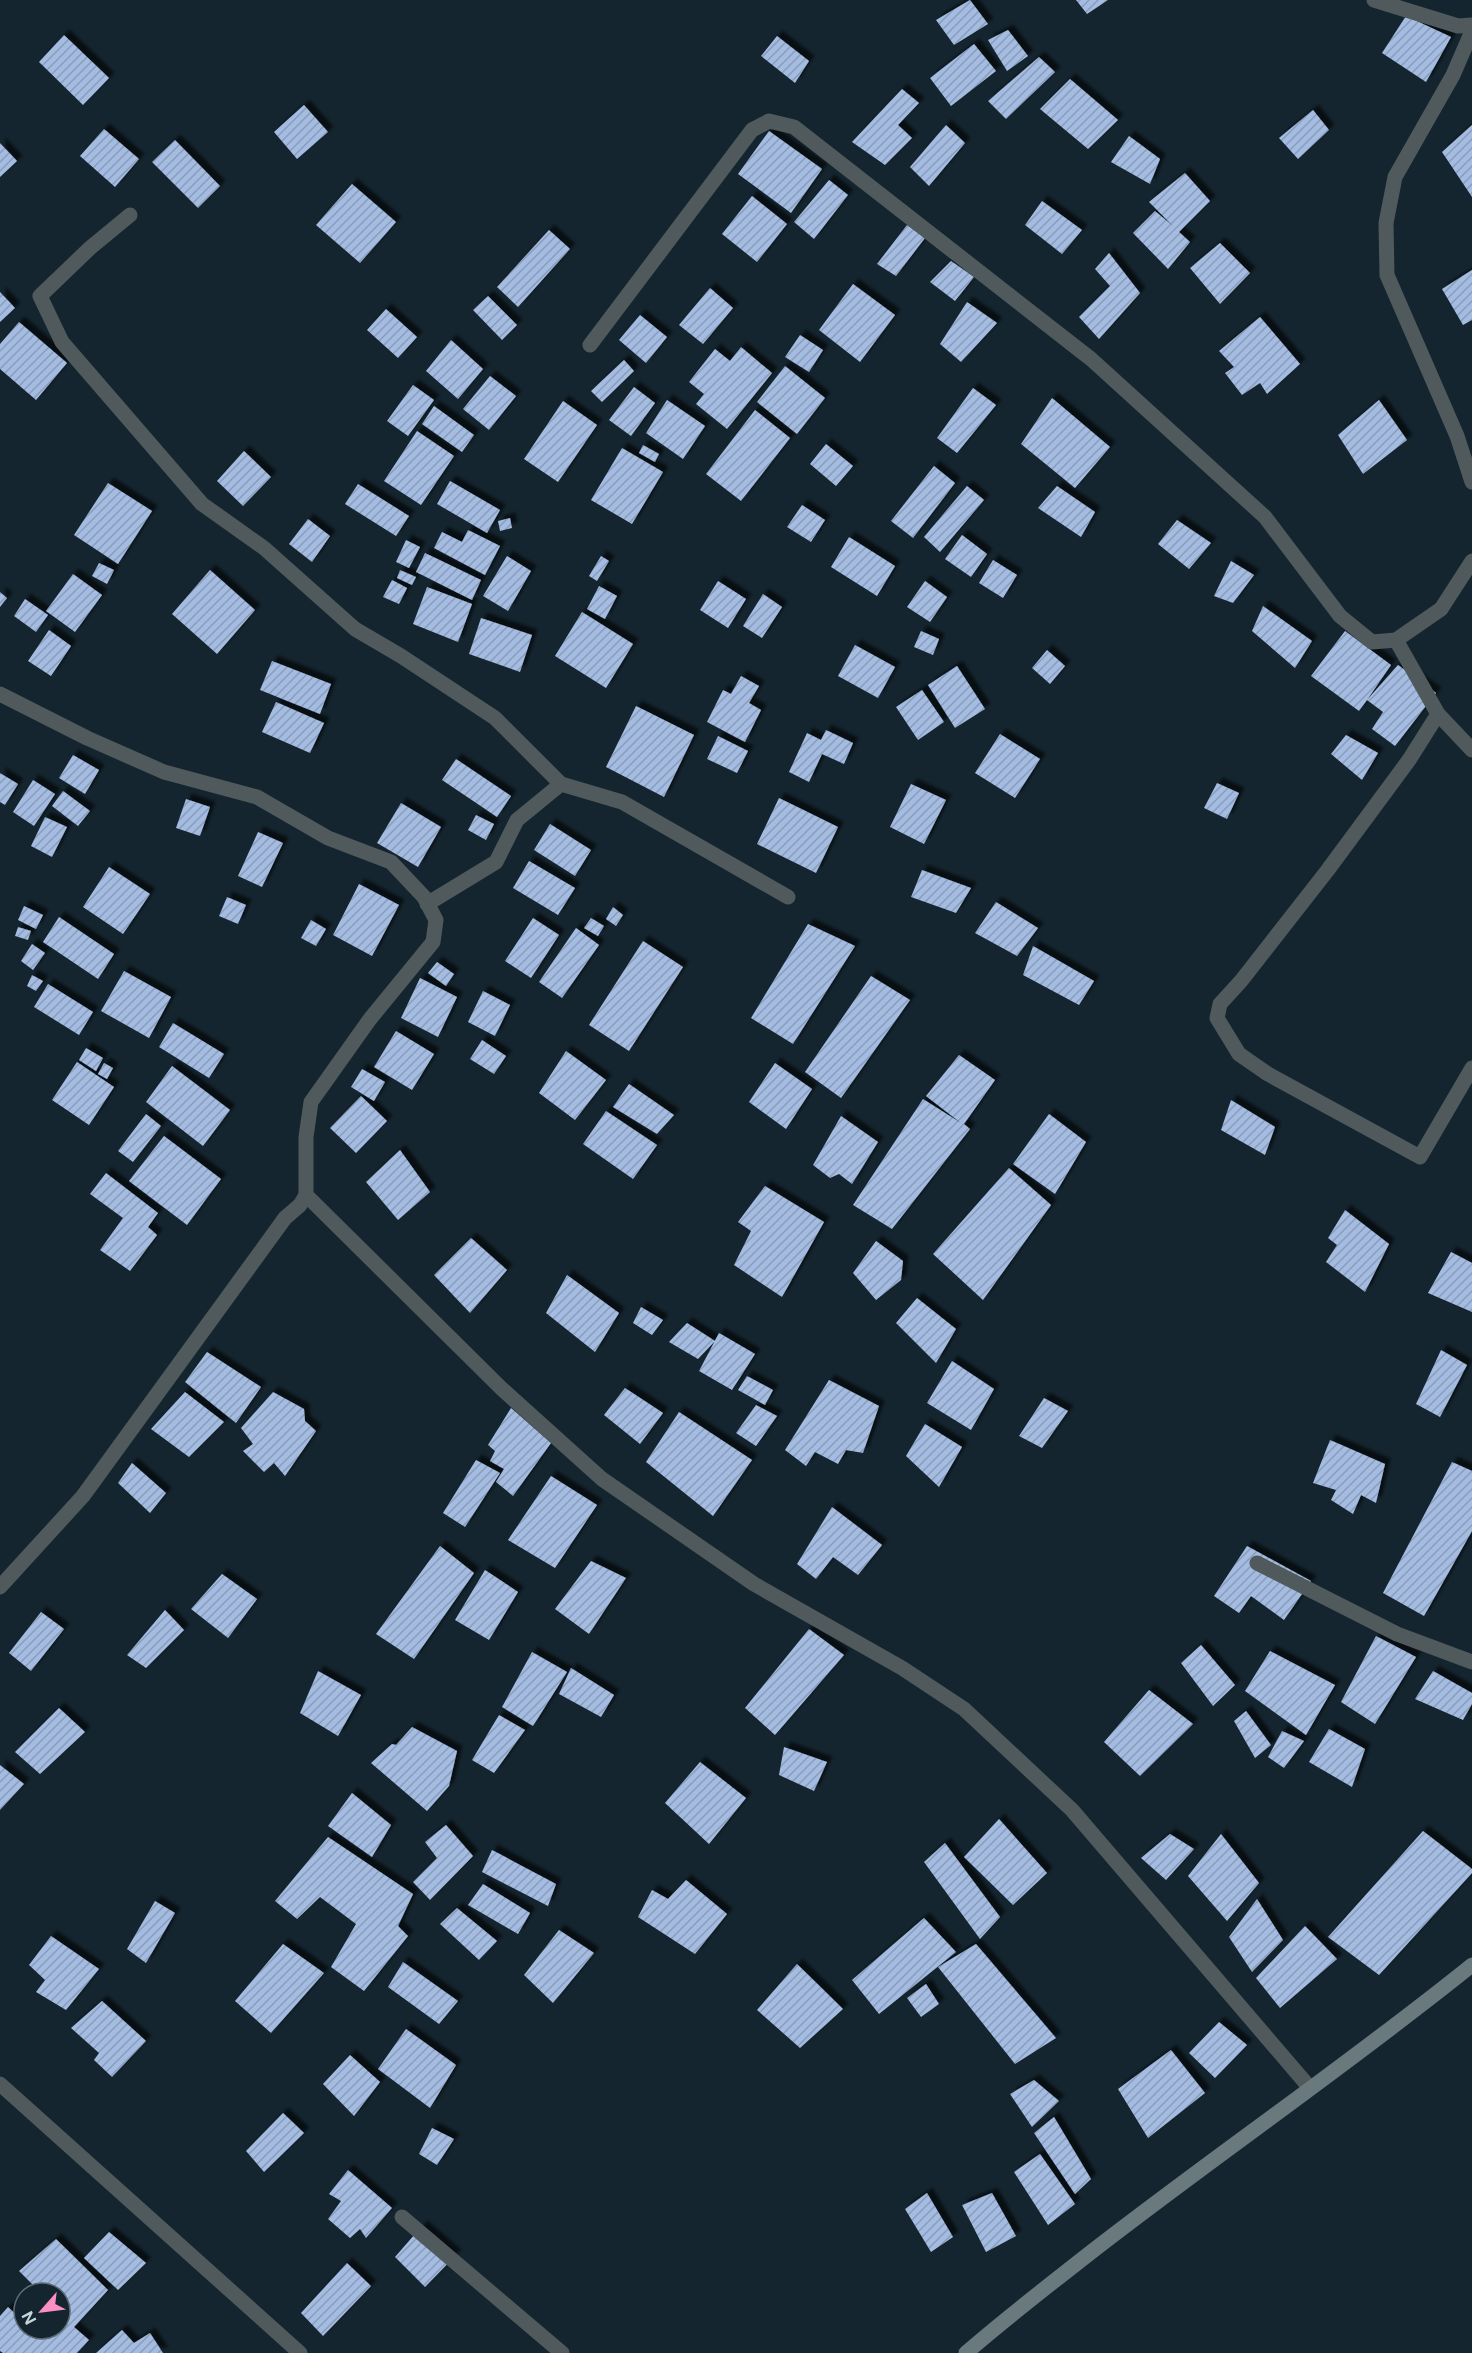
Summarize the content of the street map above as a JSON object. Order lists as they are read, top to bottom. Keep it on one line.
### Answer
{"north":"bottom left"}
